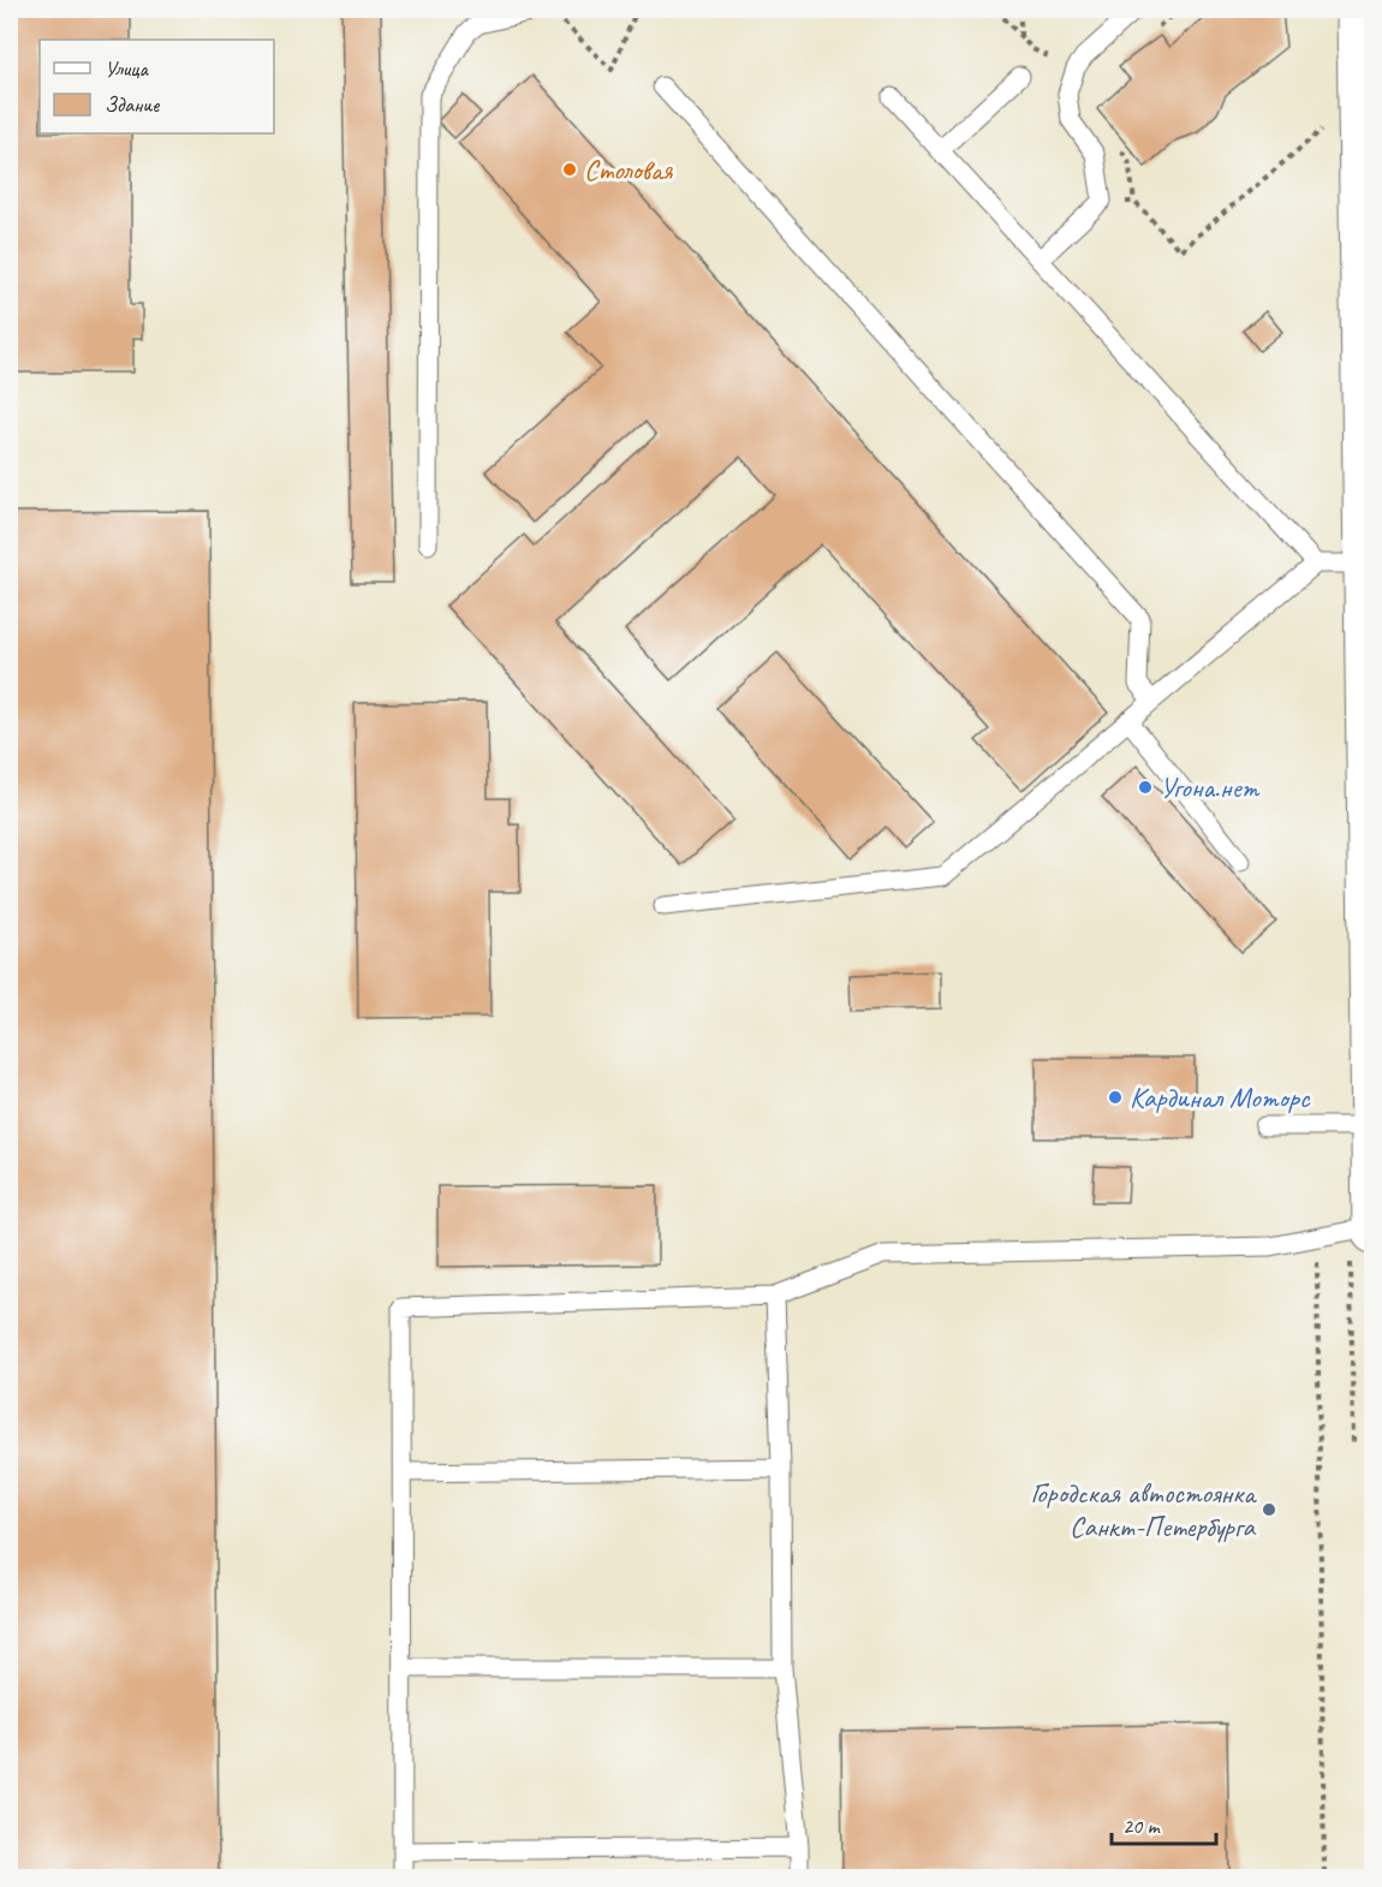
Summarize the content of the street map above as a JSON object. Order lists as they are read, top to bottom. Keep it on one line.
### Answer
{"places":["Столовая","Угона.нет","Кардинал Моторс","Городская автостоянка Санкт-Петербурга"],"legend":["Улица","Здание"],"scale_bar":"20 m"}
